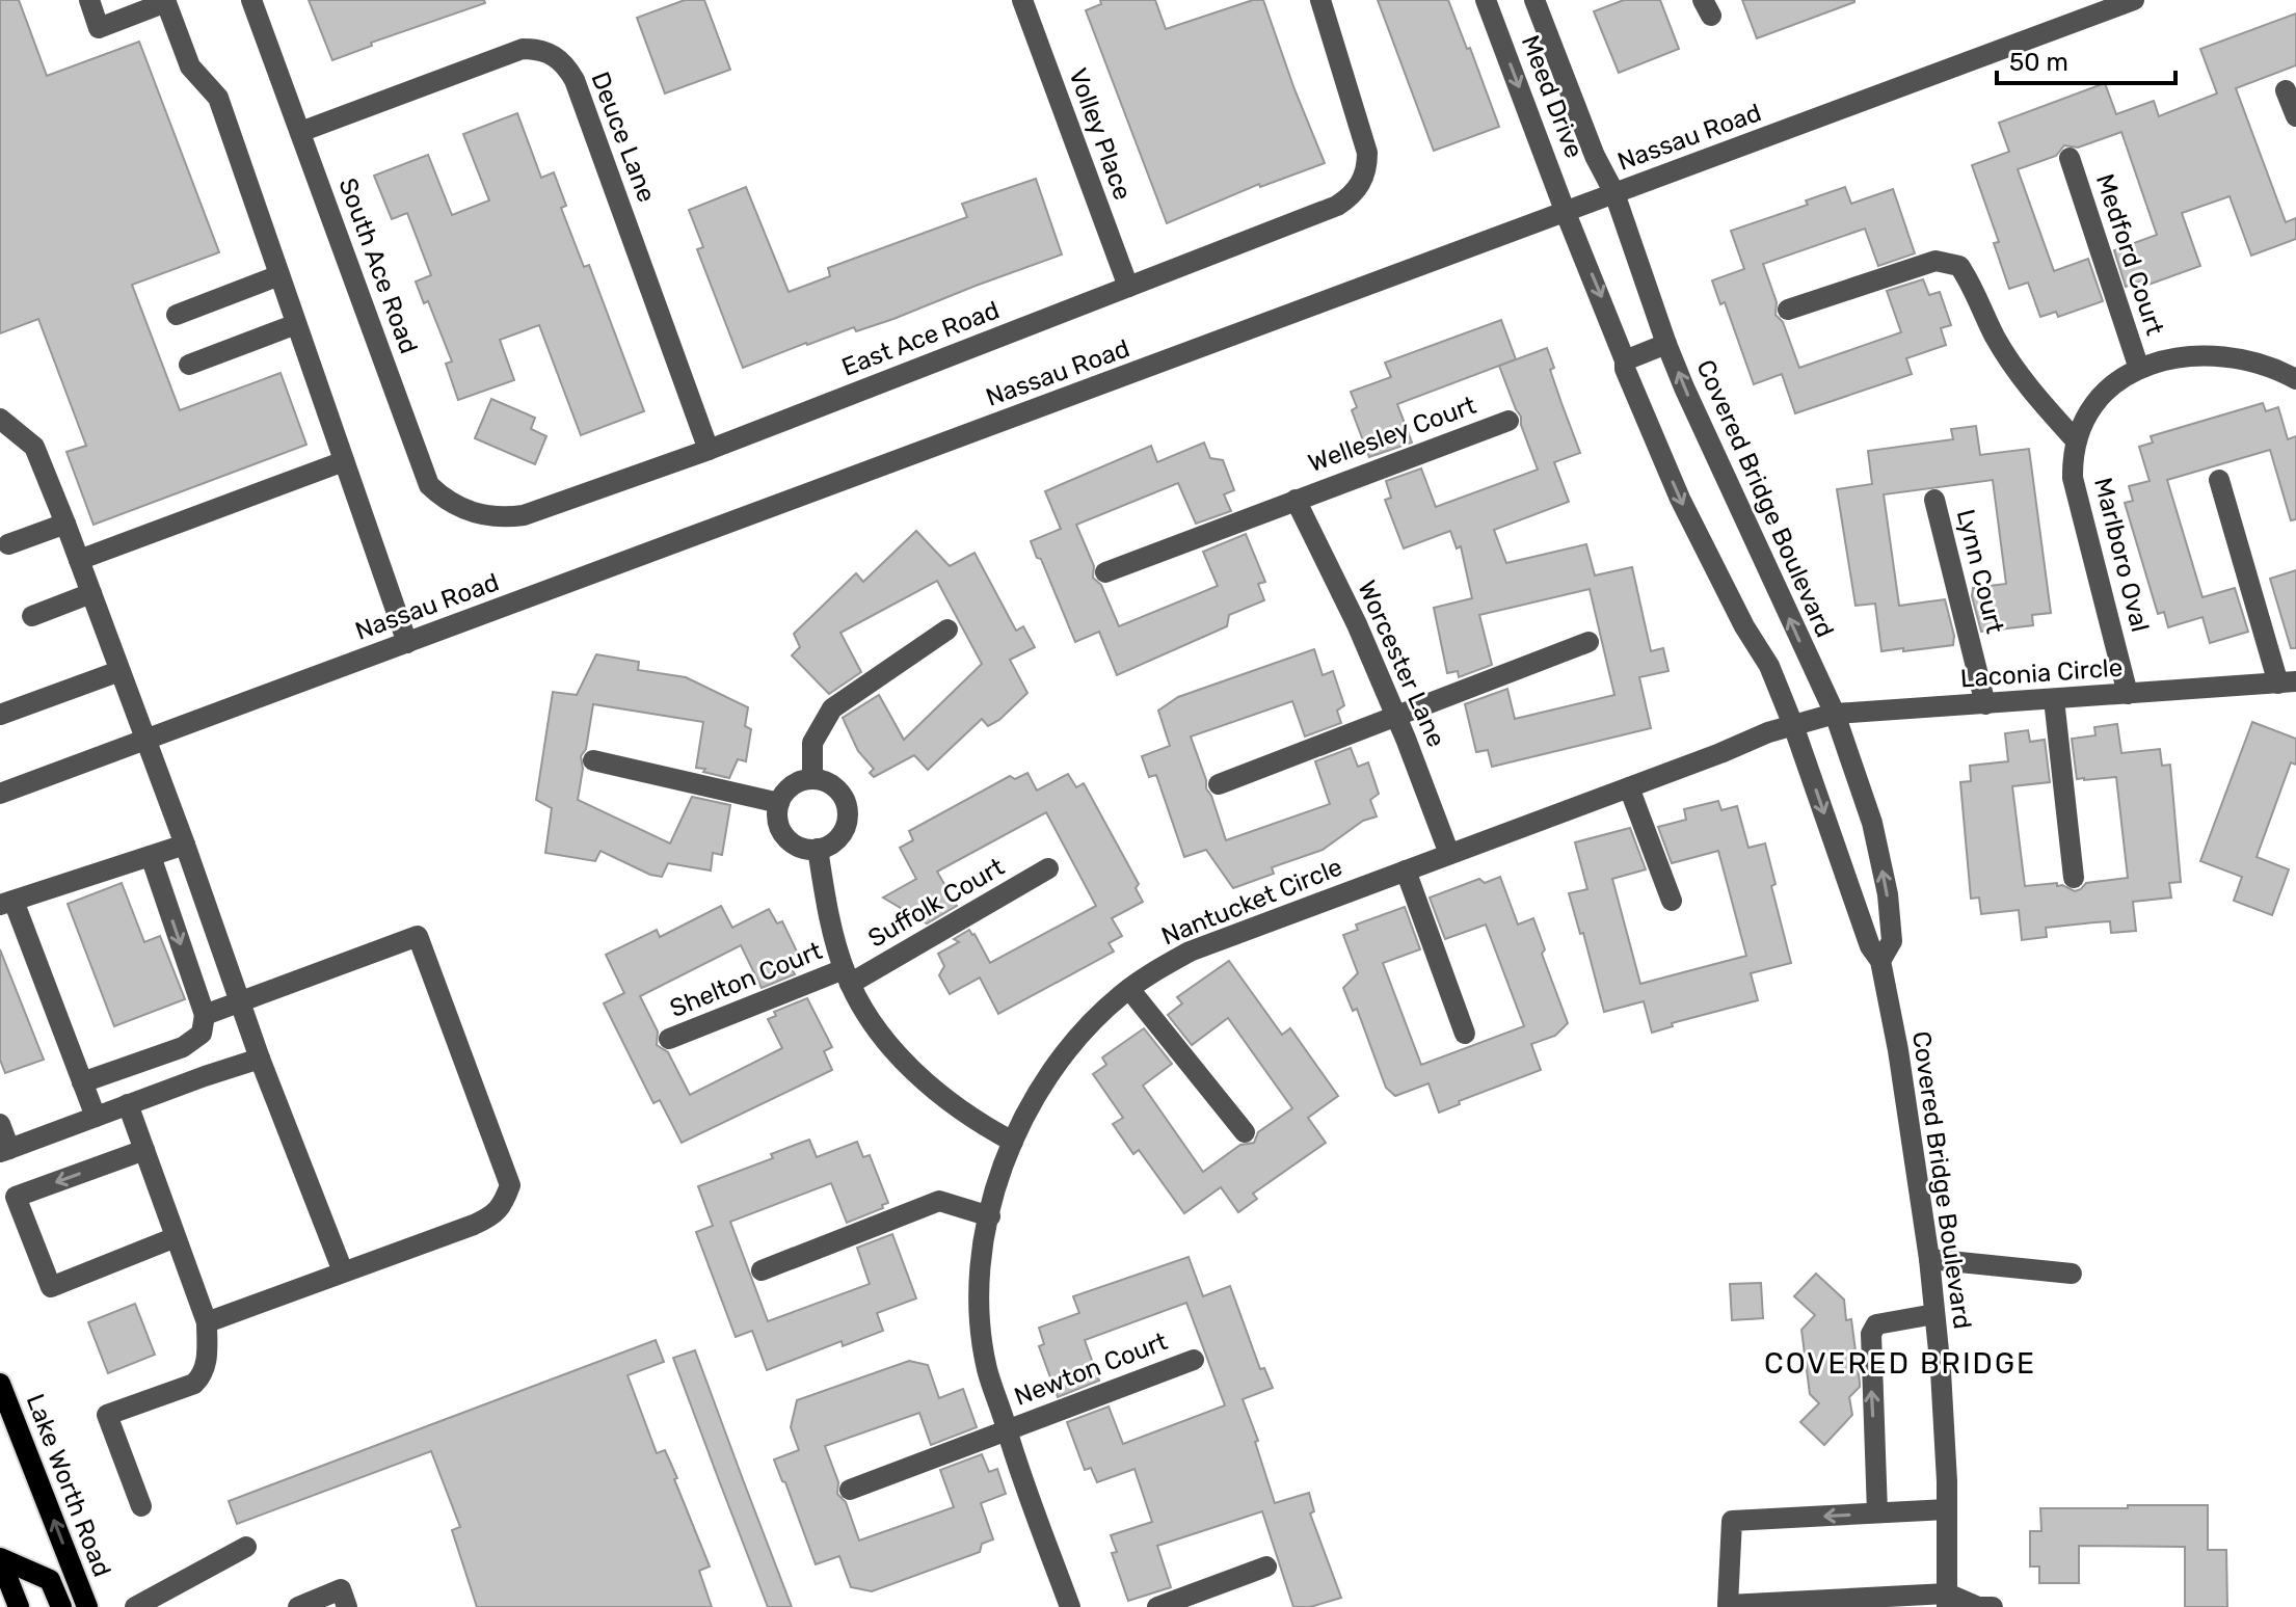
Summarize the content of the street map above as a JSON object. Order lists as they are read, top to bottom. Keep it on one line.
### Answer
{"streets":{"main road":["Lake Worth Road"],"street":["Meed Drive","Volley Place","Deuce Lane","Nassau Road","Medford Court","South Ace Road","East Ace Road","Wellesley Court","Covered Bridge Boulevard","Marlboro Oval","Lynn Court","Worcester Lane","Laconia Circle","Nantucket Circle","Suffolk Court","Shelton Court","Newton Court"]},"crossings":[["Meed Drive","Nassau Road"],["Meed Drive","Covered Bridge Boulevard"],["Volley Place","East Ace Road"],["Deuce Lane","South Ace Road"],["Deuce Lane","East Ace Road"],["Medford Court","Marlboro Oval"],["South Ace Road","East Ace Road"],["Wellesley Court","Worcester Lane"],["Covered Bridge Boulevard","Laconia Circle"],["Covered Bridge Boulevard","Nantucket Circle"],["Marlboro Oval","Laconia Circle"],["Lynn Court","Laconia Circle"],["Worcester Lane","Nantucket Circle"],["Laconia Circle","Nantucket Circle"],["Nantucket Circle","Newton Court"],["Suffolk Court","Shelton Court"]],"one_way":["Lake Worth Road"],"districts":["COVERED BRIDGE"],"scale_bar":"50 m"}
